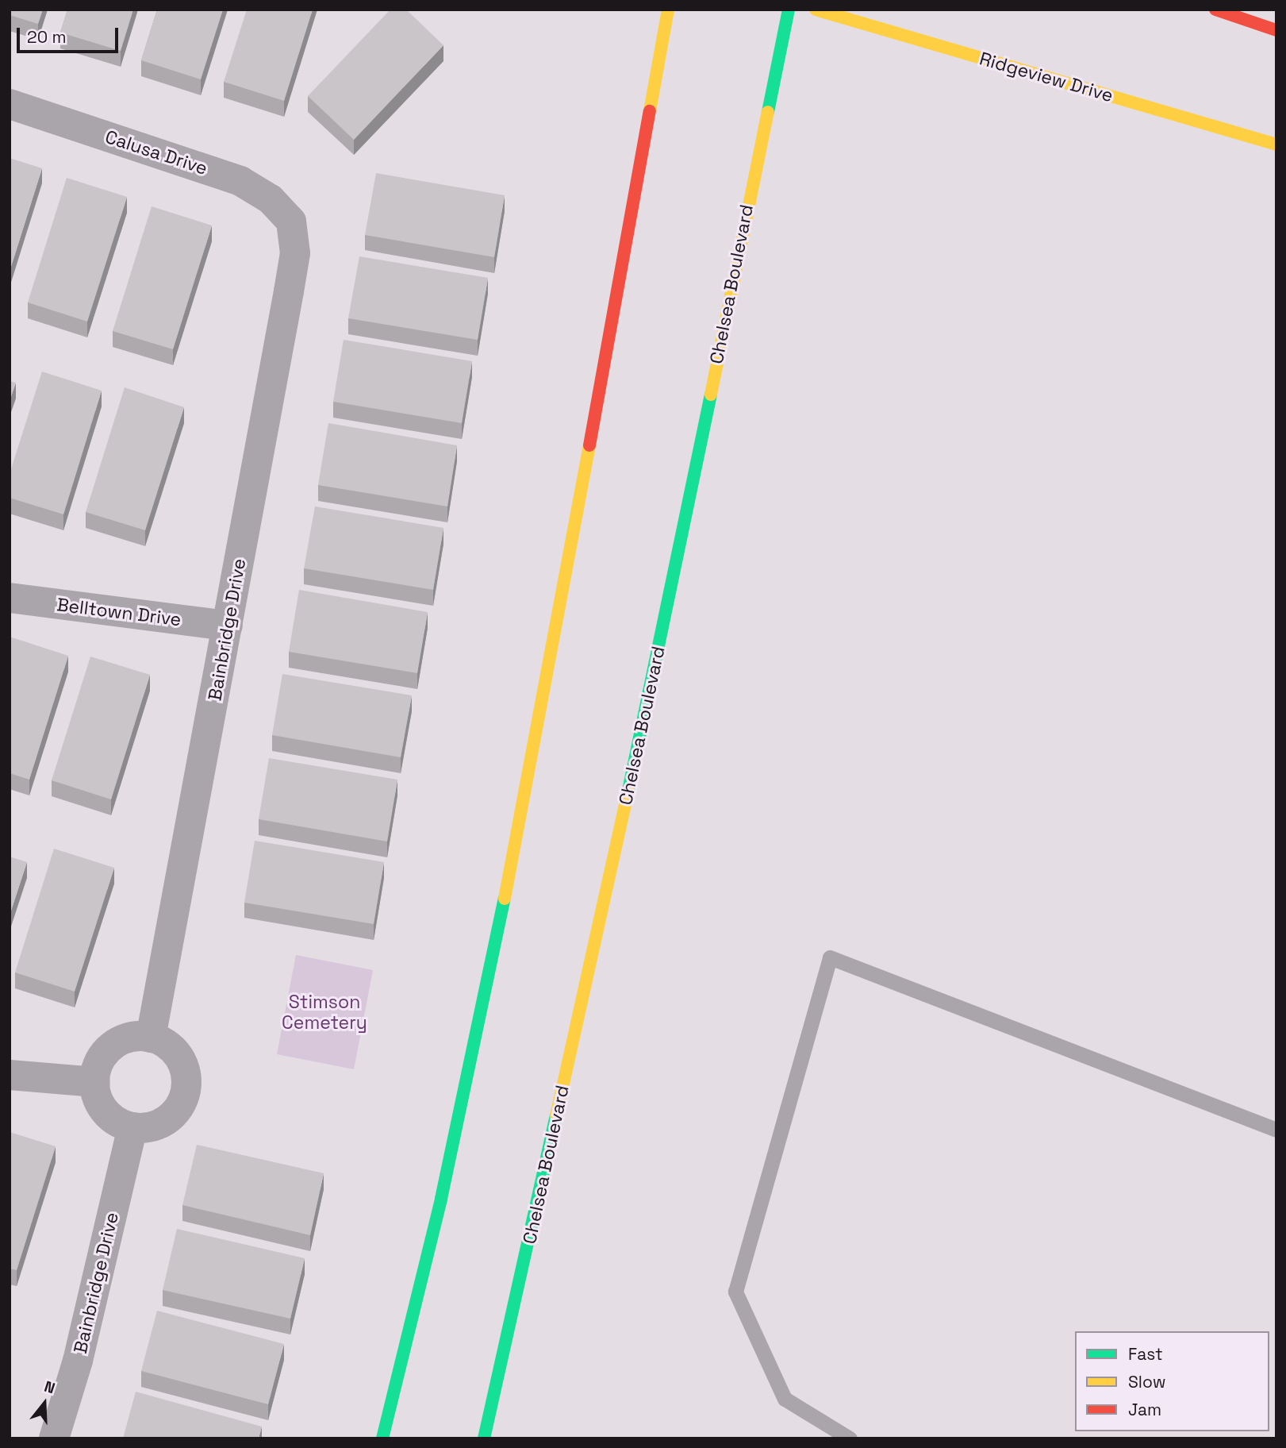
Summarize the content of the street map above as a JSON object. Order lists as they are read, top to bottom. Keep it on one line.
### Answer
{"streets":{"main road":["Ridgeview Drive","Chelsea Boulevard"],"street":["Calusa Drive","Belltown Drive","Bainbridge Drive"]},"crossings":[["Calusa Drive","Bainbridge Drive"],["Belltown Drive","Bainbridge Drive"]],"parks":["Stimson Cemetery"],"legend":["Fast","Slow","Jam"],"scale_bar":"20 m","north":"top"}
